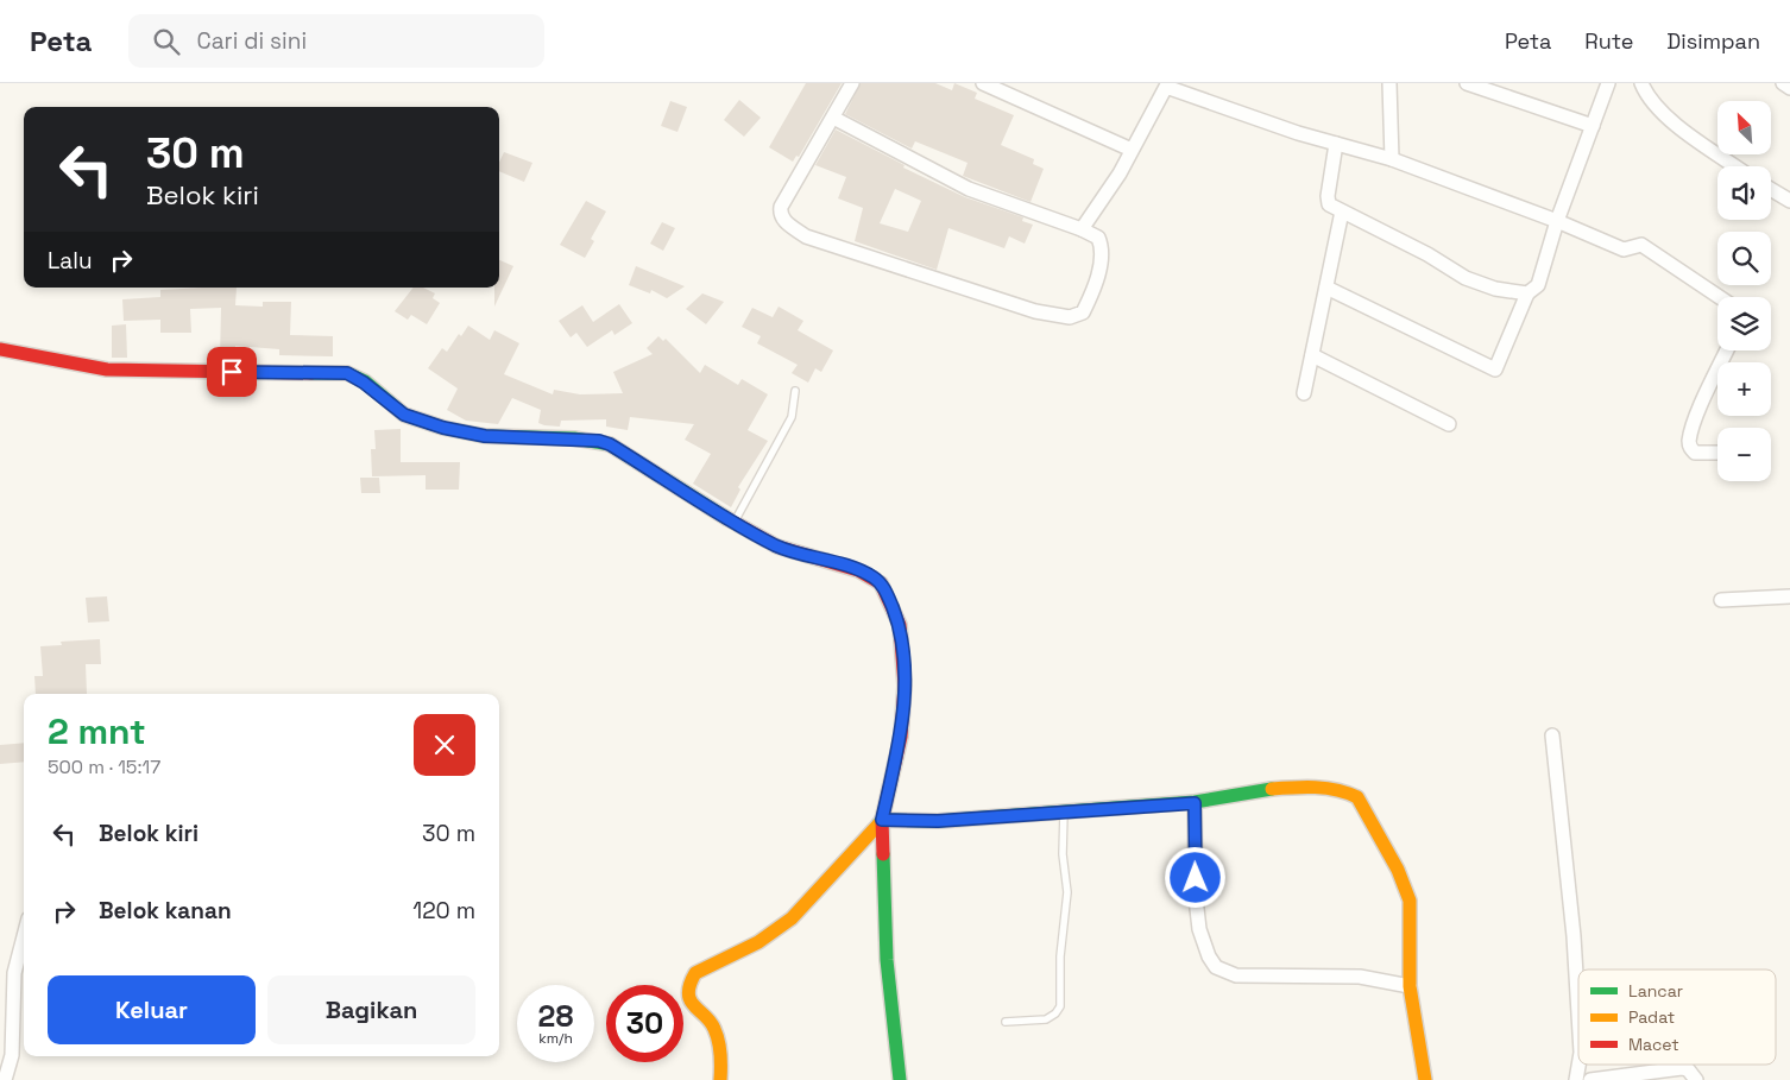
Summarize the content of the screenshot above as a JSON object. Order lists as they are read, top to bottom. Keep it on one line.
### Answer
{"legend":["Lancar","Padat","Macet"],"north":"top left","page":{"header":"Peta","search":"Cari di sini","nav":["Peta","Rute","Disimpan"],"map_buttons":["+","−"],"turn":["30 m","Belok kiri"],"then":"Lalu","heading":["2 mnt","500 m · 15:17"],"list":[{"name":"Belok kiri","value":"30 m"},{"name":"Belok kanan","value":"120 m"}],"buttons":["Keluar","Bagikan"],"speed":"28 km/h","limit":"30"}}
